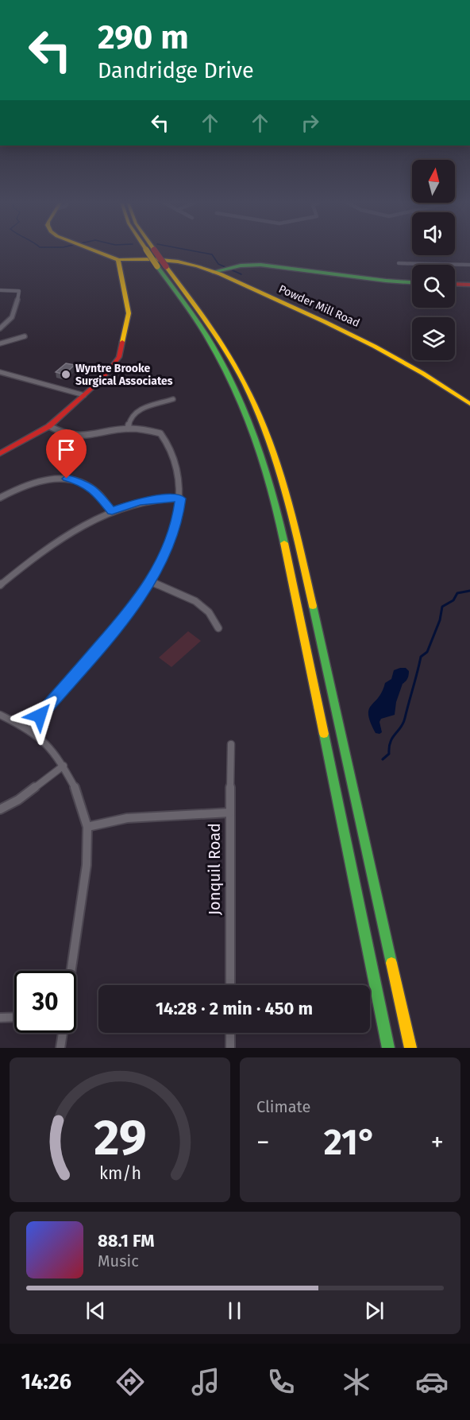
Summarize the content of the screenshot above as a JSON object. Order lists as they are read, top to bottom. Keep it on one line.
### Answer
{"streets":{"main road":["Powder Mill Road"],"street":["Jonquil Road"]},"places":["Wyntre Brooke Surgical Associates"],"north":"top","page":{"turn":["290 m","Dandridge Drive"],"limit":"30","trip":"14:28 · 2 min · 450 m","tile":"Climate","heat":["−","21°","+"],"song":["88.1 FM","Music"],"tabs":"14:26","gauge":["29","km/h"]}}
